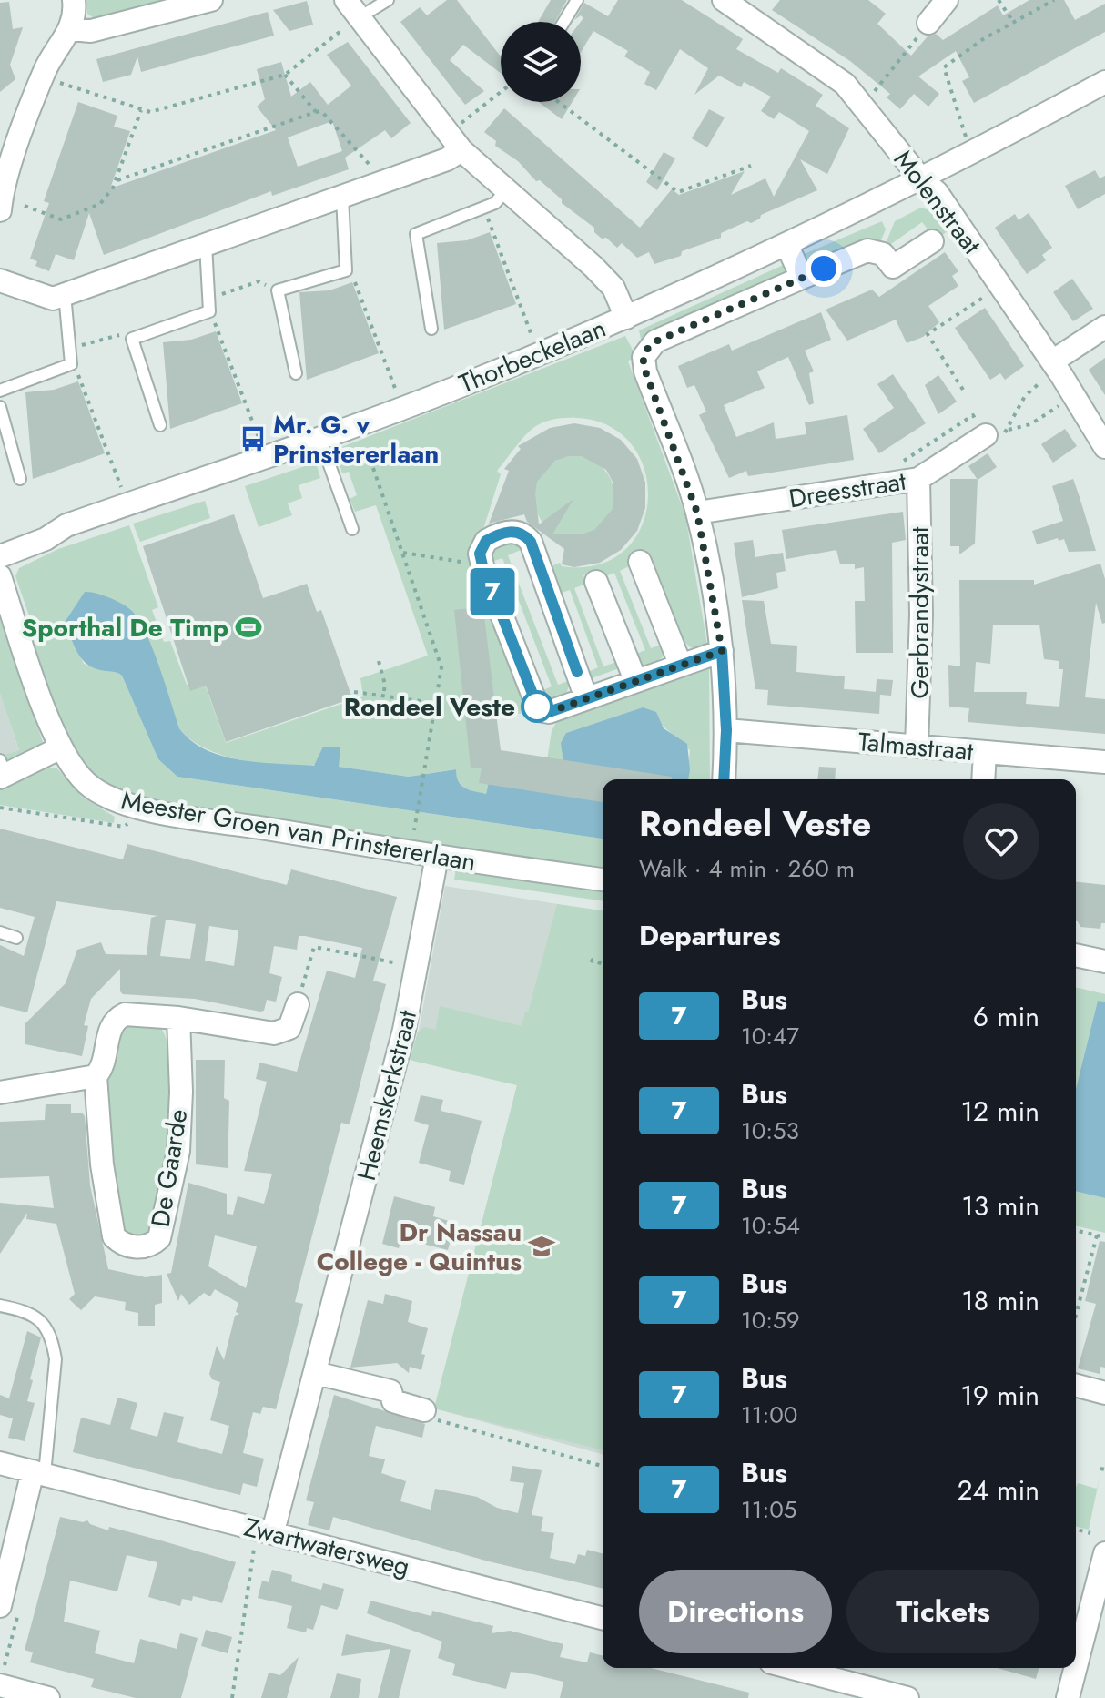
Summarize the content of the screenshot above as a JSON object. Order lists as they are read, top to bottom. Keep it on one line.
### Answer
{"streets":{"street":["Molenstraat","Thorbeckelaan","Dreesstraat","Gerbrandystraat","Talmastraat","Meester Groen van Prinstererlaan","Heemskerkstraat","De Gaarde","Zwartwatersweg"]},"crossings":[["Molenstraat","Thorbeckelaan"],["Thorbeckelaan","Dreesstraat"],["Dreesstraat","Gerbrandystraat"],["Gerbrandystraat","Talmastraat"],["Meester Groen van Prinstererlaan","Heemskerkstraat"],["Heemskerkstraat","Zwartwatersweg"]],"places":{"bus stop":["Mr. G. v Prinstererlaan"],"sports":["Sporthal De Timp"],"other":["Rondeel Veste"],"school or university":["Dr Nassau College - Quintus"]},"lines":["bus line 7"],"page":{"on_map":"7","heading":[["Rondeel Veste","Walk · 4 min · 260 m"],"Departures"],"list":[{"mark":"7","name":"Bus","note":"10:47","value":"6 min"},{"mark":"7","name":"Bus","note":"10:53","value":"12 min"},{"mark":"7","name":"Bus","note":"10:54","value":"13 min"},{"mark":"7","name":"Bus","note":"10:59","value":"18 min"},{"mark":"7","name":"Bus","note":"11:00","value":"19 min"},{"mark":"7","name":"Bus","note":"11:05","value":"24 min"}],"buttons":["Directions","Tickets"]}}
